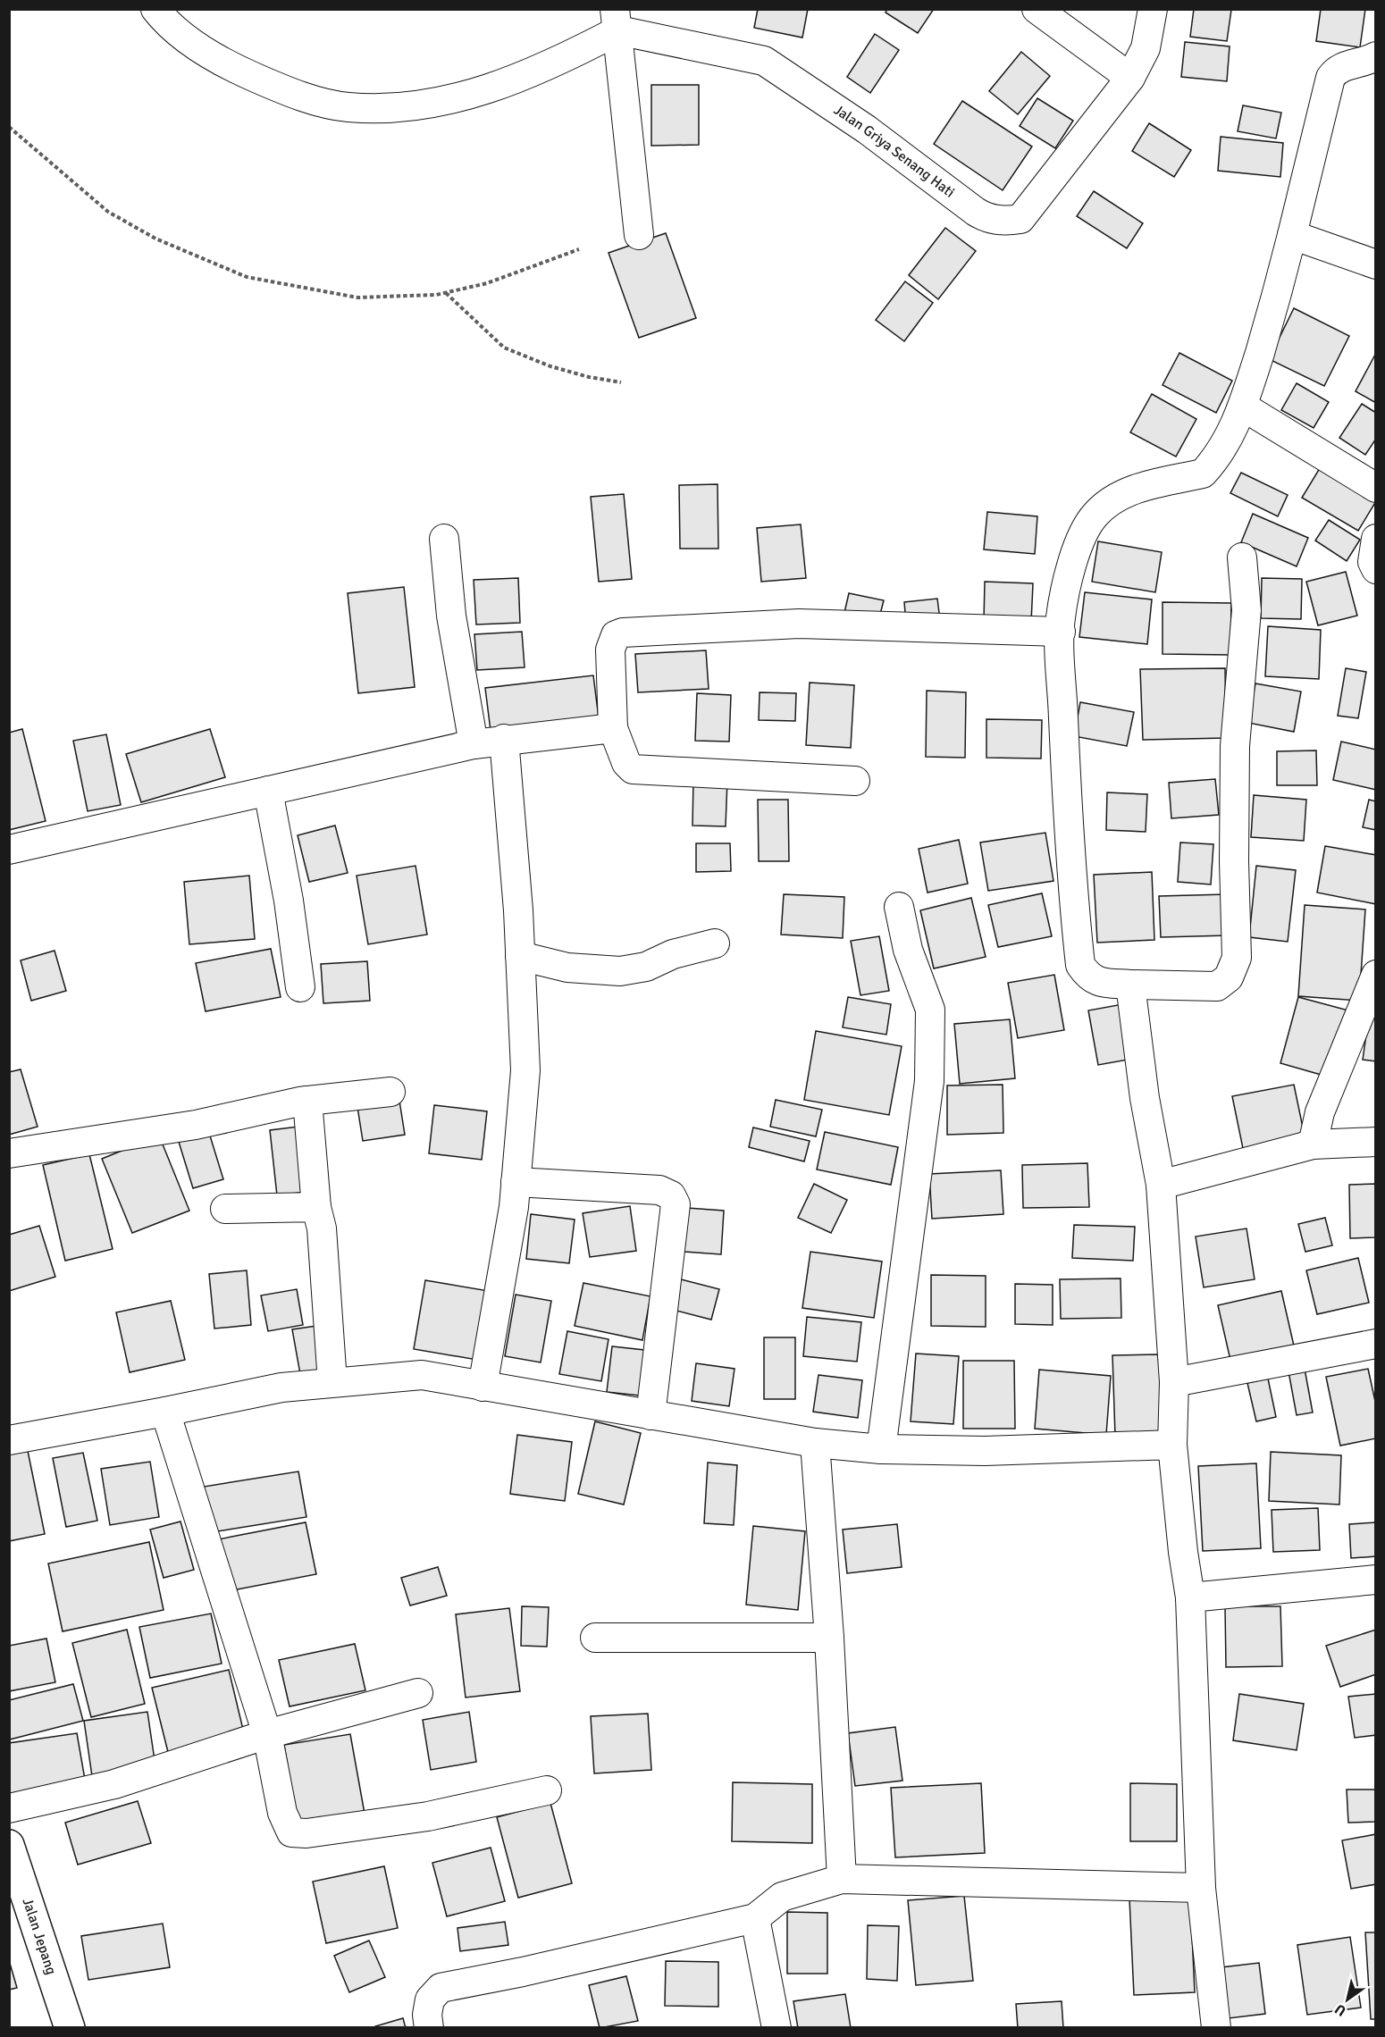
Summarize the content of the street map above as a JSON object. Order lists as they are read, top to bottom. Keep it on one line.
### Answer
{"streets":{"street":["Jalan Griya Senang Hati","Jalan Jepang"]},"north":"bottom left"}
